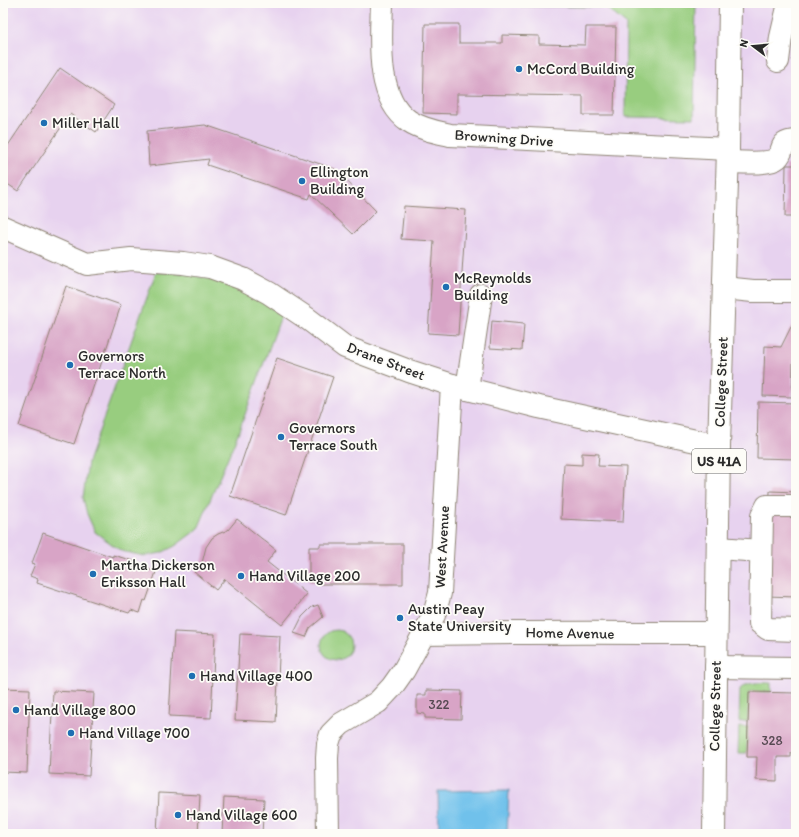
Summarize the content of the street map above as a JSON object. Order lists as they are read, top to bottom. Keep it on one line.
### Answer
{"streets":{"street":["Browning Drive","Drane Street","College Street","US 41A","West Avenue","Home Avenue"]},"crossings":[["Browning Drive","College Street"],["Drane Street","College Street"],["Drane Street","West Avenue"],["College Street","Home Avenue"],["West Avenue","Home Avenue"]],"places":["McCord Building","Miller Hall","Ellington Building","McReynolds Building","Governors Terrace North","Governors Terrace South","Martha Dickerson Eriksson Hall","Hand Village 200","Austin Peay State University","Hand Village 400","Hand Village 800","Hand Village 700","Hand Village 600"],"house_numbers":["322","328"],"north":"left"}
